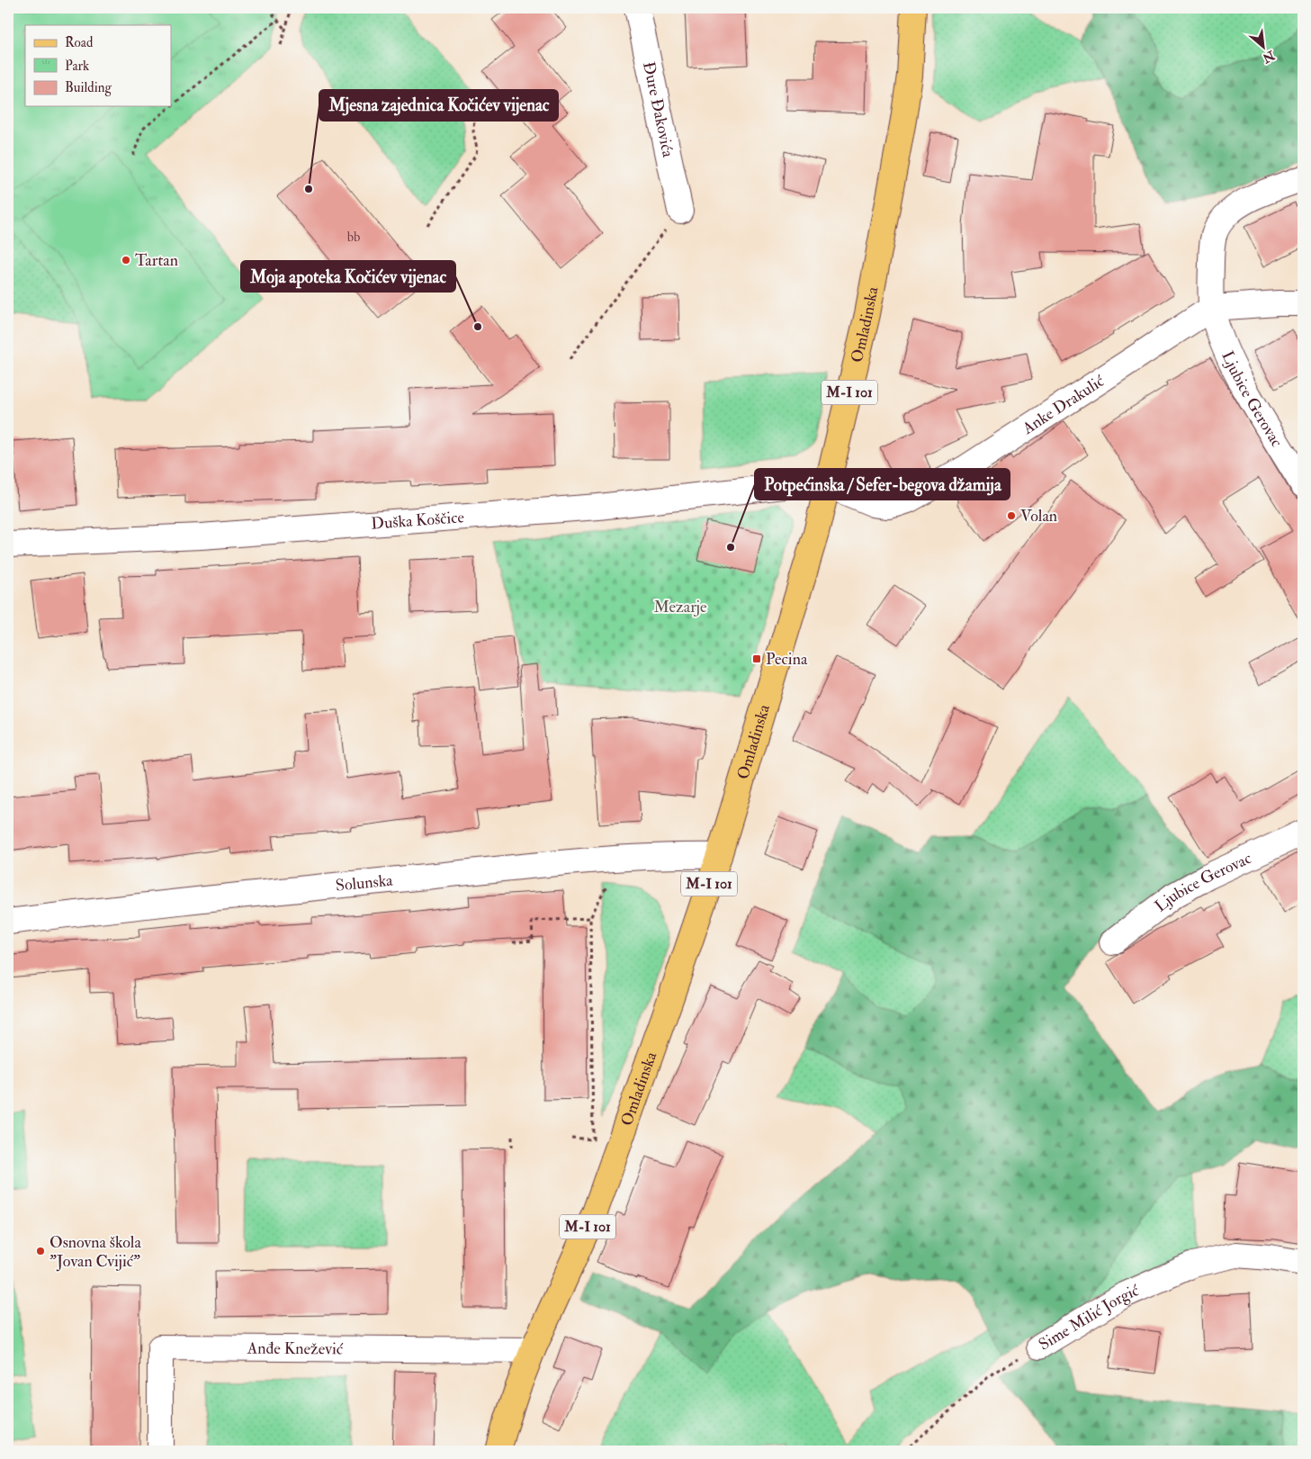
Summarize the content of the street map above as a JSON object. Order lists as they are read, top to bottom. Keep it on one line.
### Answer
{"streets":{"main road":["Omladinska","M-I 101"],"street":["Đure Đakovića","Ljubice Gerovac","Anke Drakulić","Duška Koščice","Solunska","Sime Milić Jorgić","Anđe Knežević"]},"crossings":[["Omladinska","Anke Drakulić"],["Omladinska","Duška Koščice"],["Omladinska","Solunska"],["Omladinska","Anđe Knežević"],["Ljubice Gerovac","Anke Drakulić"],["Anke Drakulić","Duška Koščice"]],"parks":["Mezarje"],"places":{"other":["Mjesna zajednica Kočićev vijenac","Tartan","Moja apoteka Kočićev vijenac","Volan","Potpećinska / Sefer-begova džamija","Osnovna škola \"Jovan Cvijić\""],"transit":["Pecina"]},"house_numbers":["bb"],"legend":["Road","Park","Building"],"north":"bottom right"}
